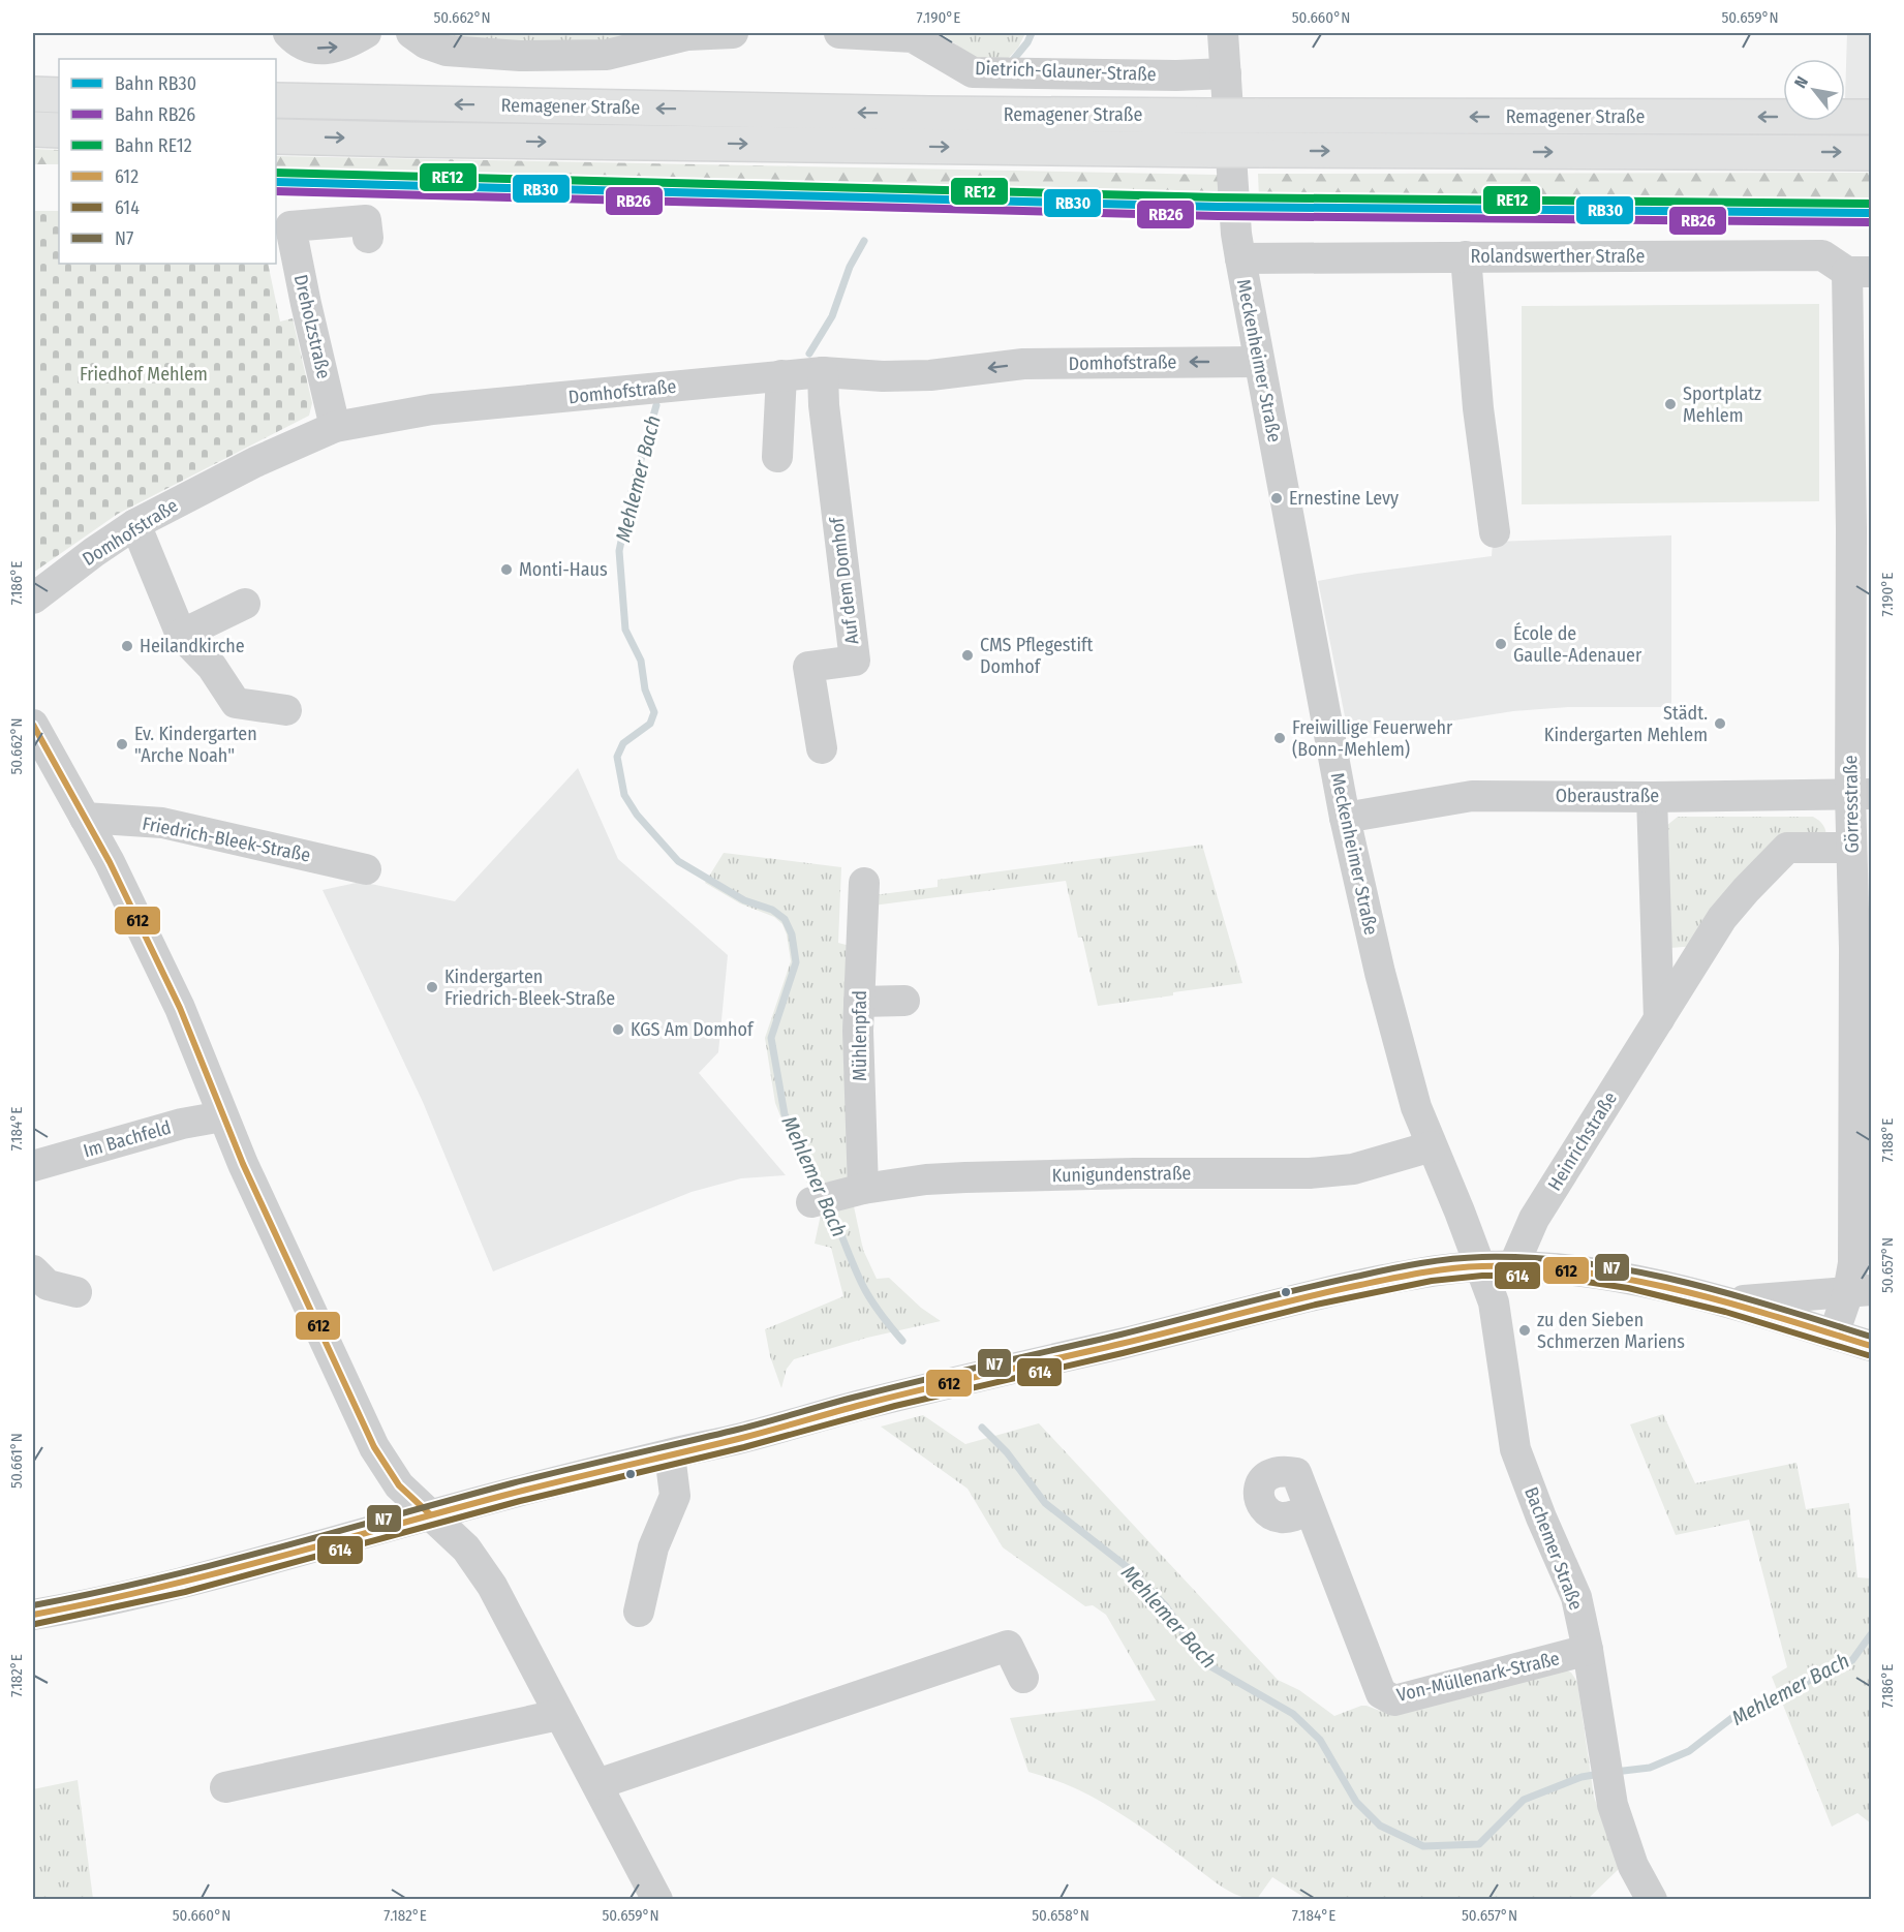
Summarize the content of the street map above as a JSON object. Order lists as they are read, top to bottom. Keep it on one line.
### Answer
{"streets":{"main road":["Remagener Straße"],"street":["Dietrich-Glauner-Straße","Rolandswerther Straße","Dreholzstraße","Meckenheimer Straße","Domhofstraße","Auf dem Domhof","Oberaustraße","Görresstraße","Friedrich-Bleek-Straße","Mühlenpfad","Im Bachfeld","Heinrichstraße","Kunigundenstraße","Bachemer Straße","Von-Müllenark-Straße"]},"crossings":[["Dietrich-Glauner-Straße","Meckenheimer Straße"],["Rolandswerther Straße","Meckenheimer Straße"],["Rolandswerther Straße","Görresstraße"],["Dreholzstraße","Domhofstraße"],["Meckenheimer Straße","Domhofstraße"],["Meckenheimer Straße","Oberaustraße"],["Meckenheimer Straße","Kunigundenstraße"],["Meckenheimer Straße","Bachemer Straße"],["Domhofstraße","Auf dem Domhof"],["Oberaustraße","Görresstraße"],["Görresstraße","Heinrichstraße"],["Mühlenpfad","Kunigundenstraße"],["Bachemer Straße","Von-Müllenark-Straße"]],"water":["Mehlemer Bach"],"parks":["Friedhof Mehlem"],"places":["Sportplatz Mehlem","Ernestine Levy","Monti-Haus","École de Gaulle-Adenauer","Heilandkirche","CMS Pflegestift Domhof","Städt. Kindergarten Mehlem","Freiwillige Feuerwehr (Bonn-Mehlem)","Ev. Kindergarten \"Arche Noah\"","Kindergarten Friedrich-Bleek-Straße","KGS Am Domhof","zu den Sieben Schmerzen Mariens"],"lines":["rail line RE12","rail line RB30","rail line RB26","transit line 612","transit line N7","transit line 614"],"legend":["Bahn RB30","Bahn RB26","Bahn RE12","612","614","N7"],"north":"top left","coordinates":["50.662°N","7.190°E","50.660°N","50.659°N","7.186°E","7.184°E","7.188°E","50.657°N","50.661°N","7.182°E","50.658°N"]}
